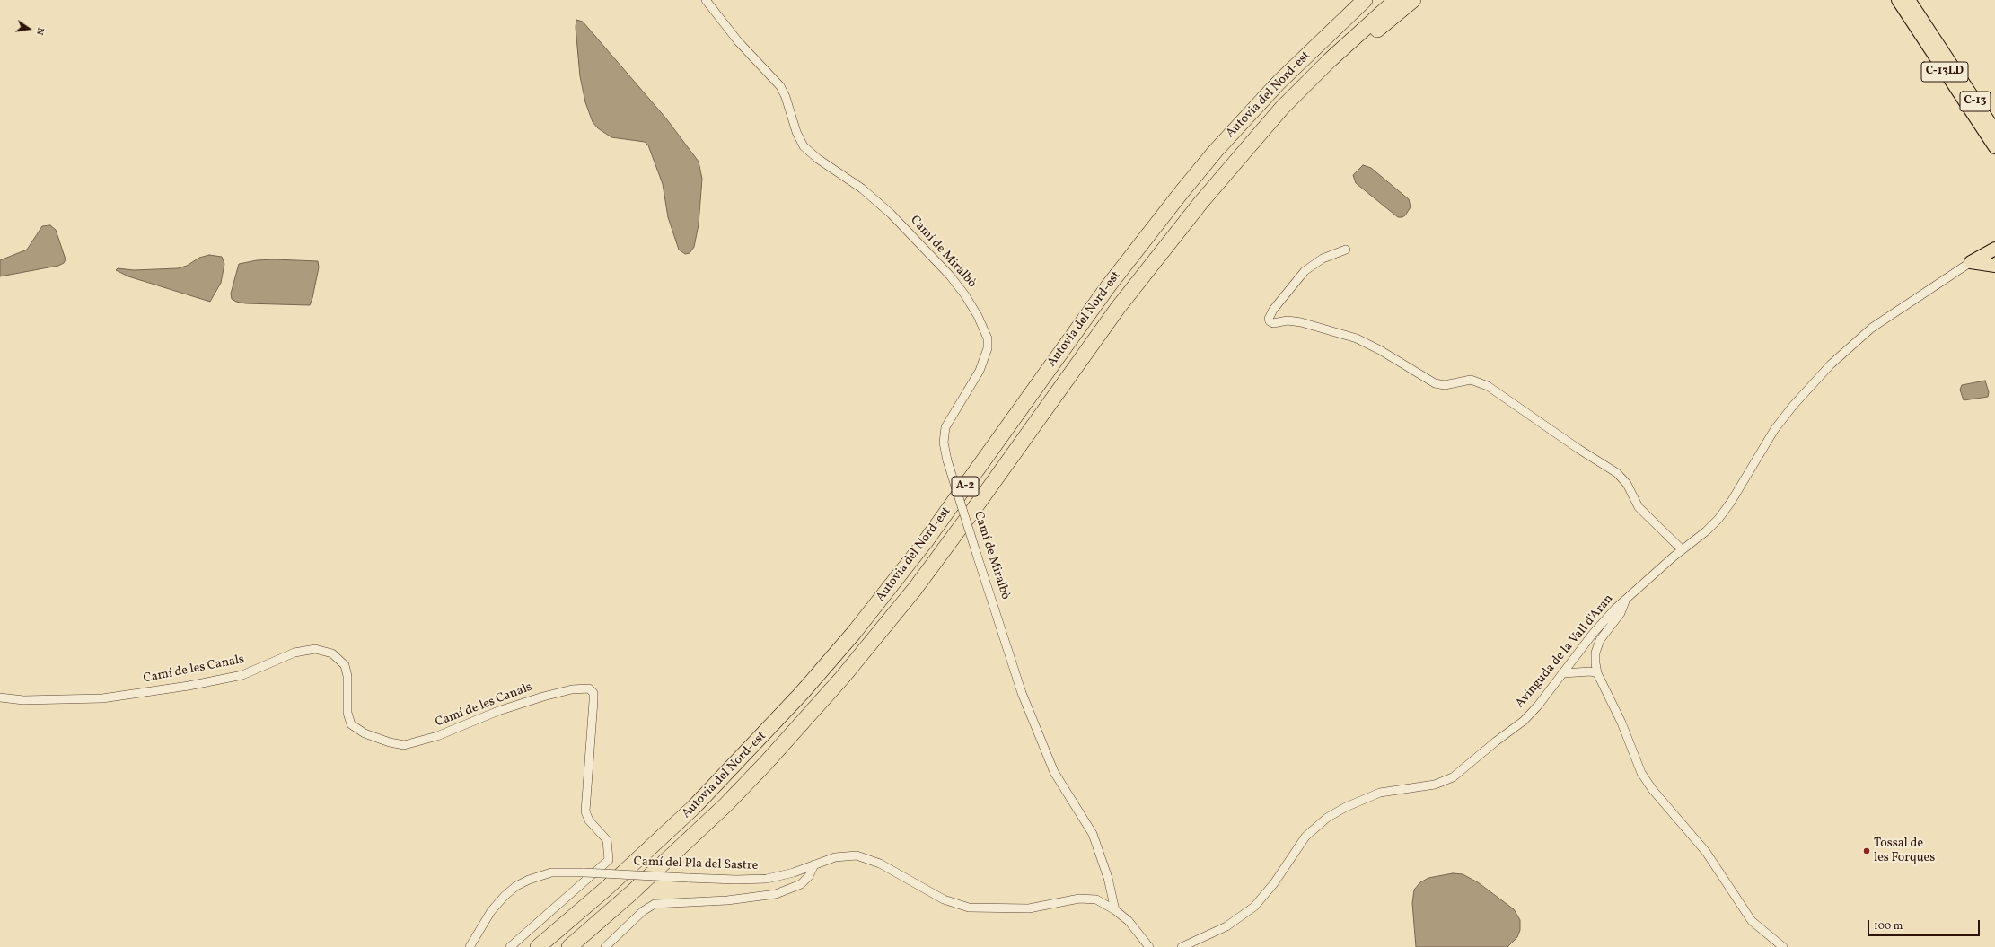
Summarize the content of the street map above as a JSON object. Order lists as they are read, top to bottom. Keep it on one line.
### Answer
{"streets":{"highway":["Autovia del Nord-est","A-2"],"main road":["C-13LD","C-13"],"street":["Camí de Miralbò","Avinguda de la Vall d'Aran","Camí de les Canals","Camí del Pla del Sastre"]},"crossings":[["Camí de Miralbò","Camí del Pla del Sastre"]],"places":["Tossal de les Forques"],"scale_bar":"100 m","north":"right"}
